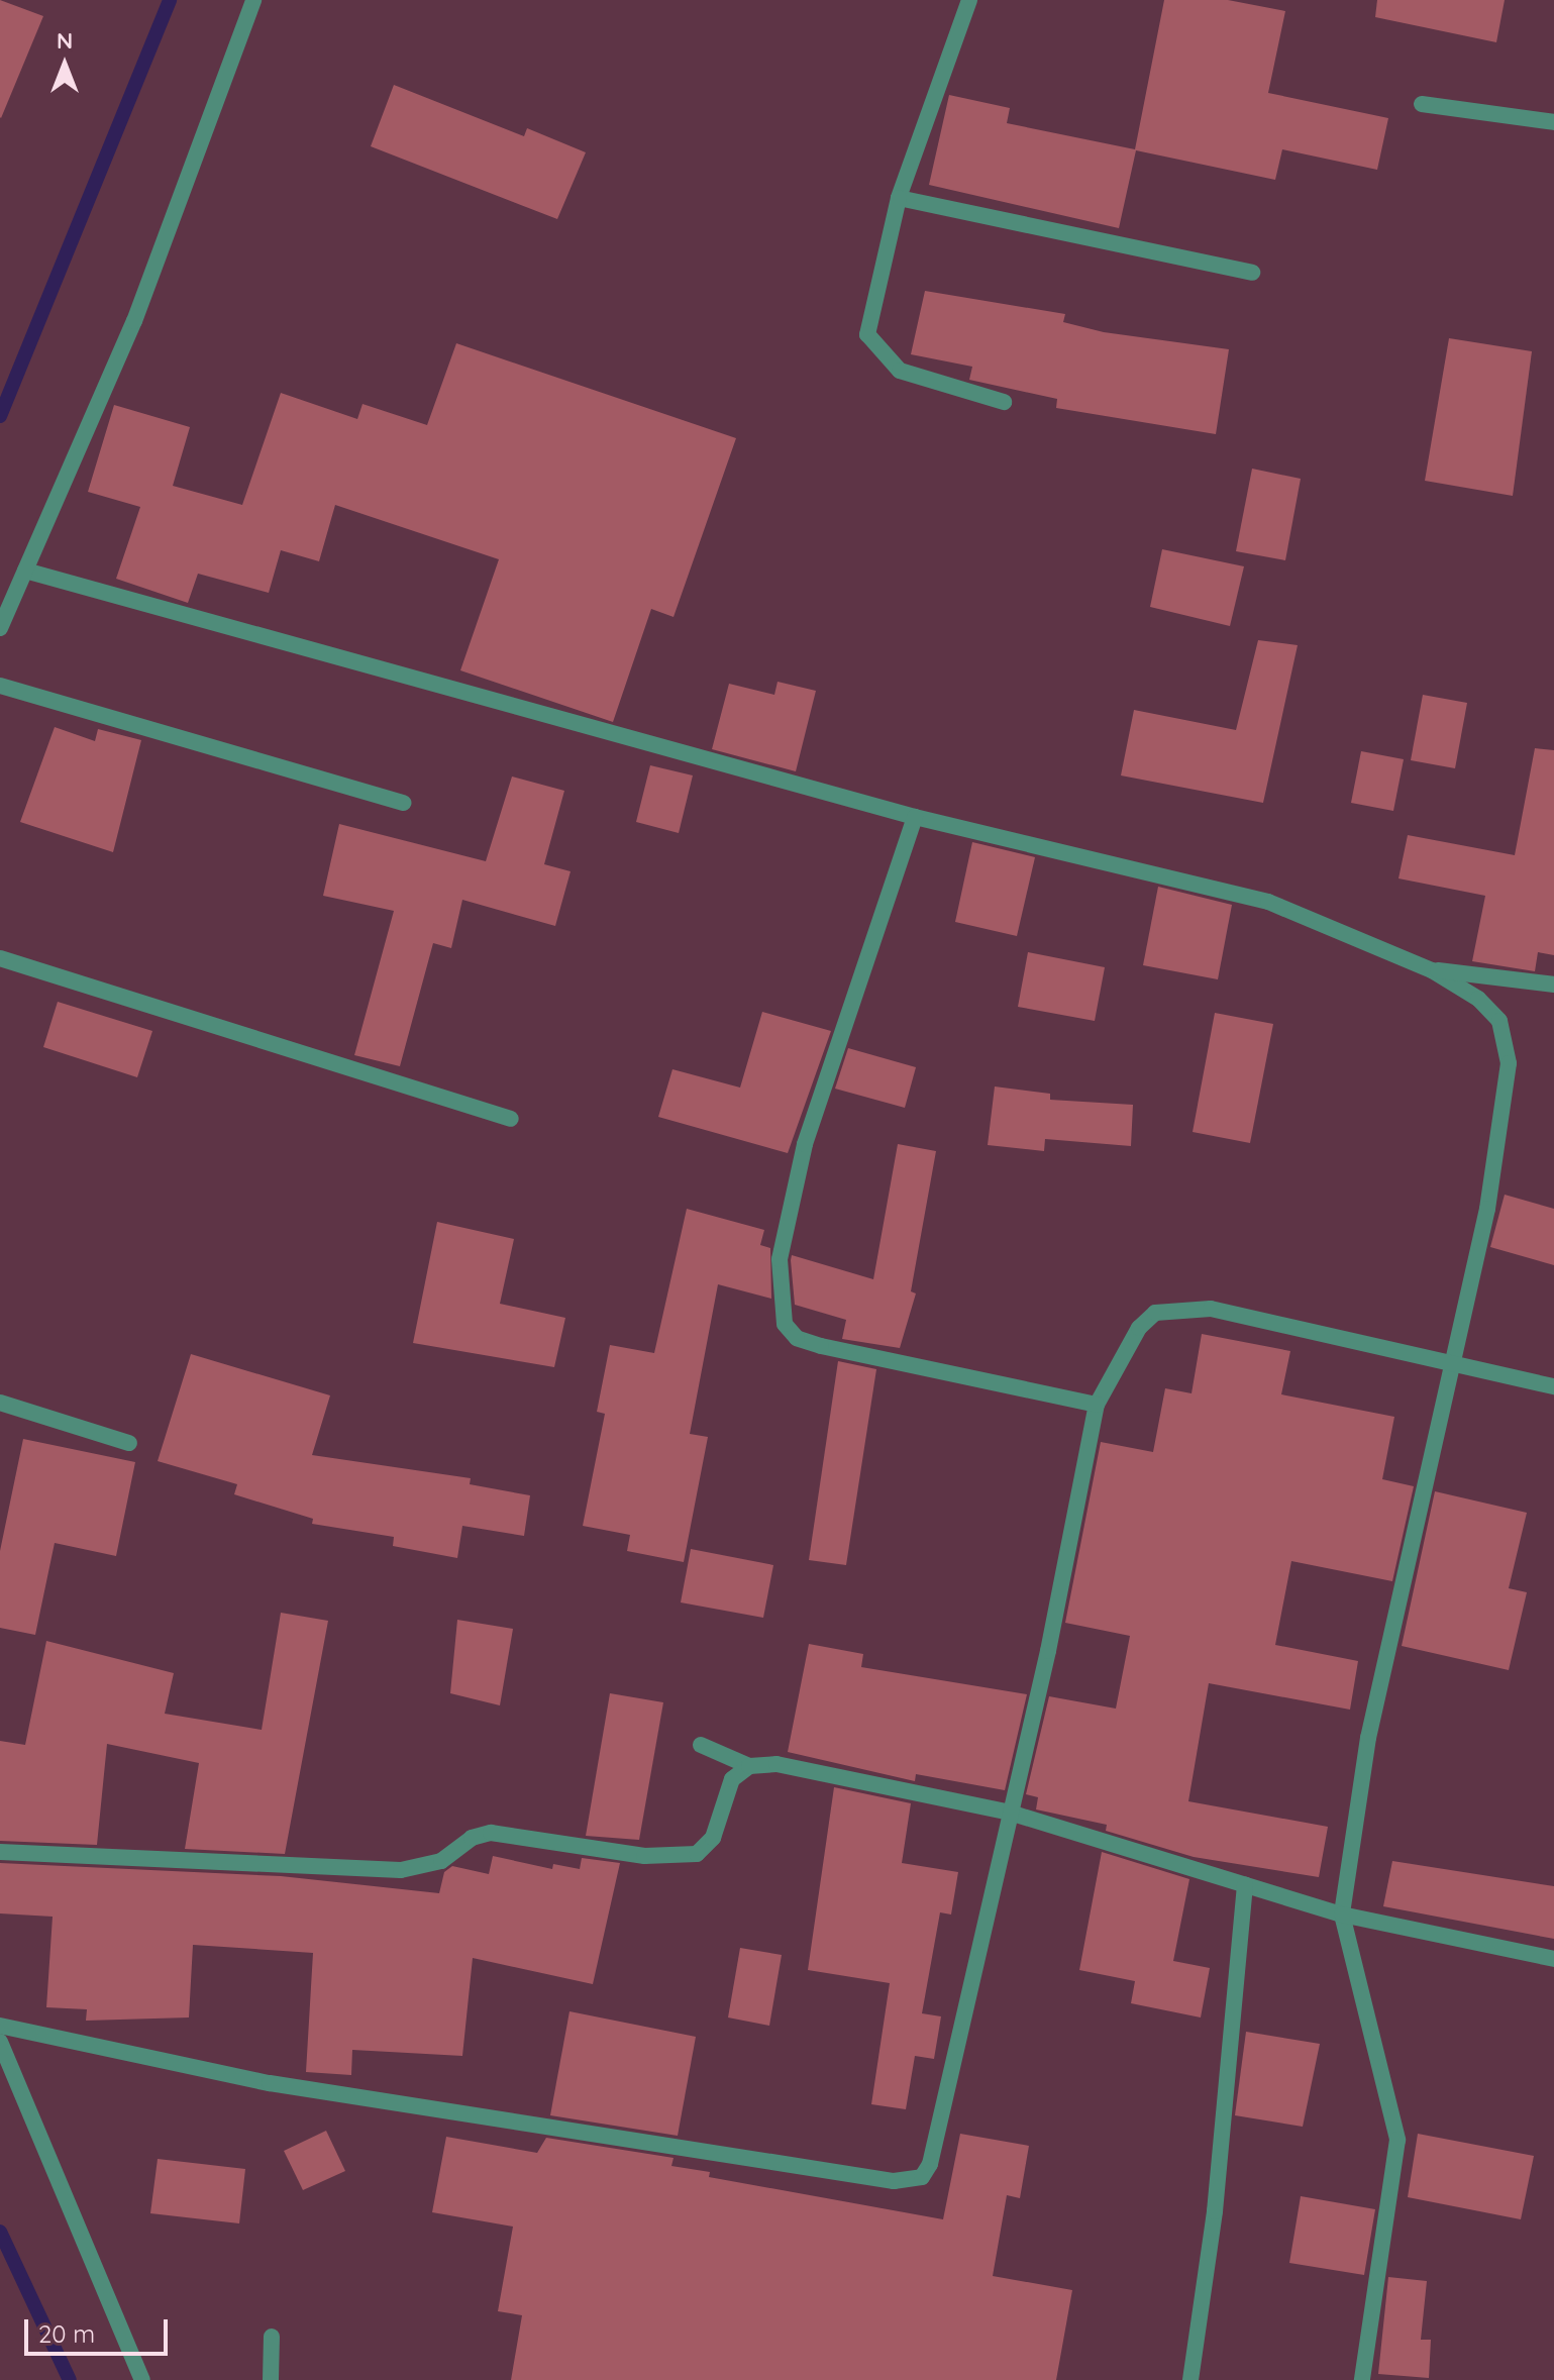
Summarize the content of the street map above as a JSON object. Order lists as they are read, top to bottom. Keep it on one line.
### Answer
{"scale_bar":"20 m","north":"top"}
